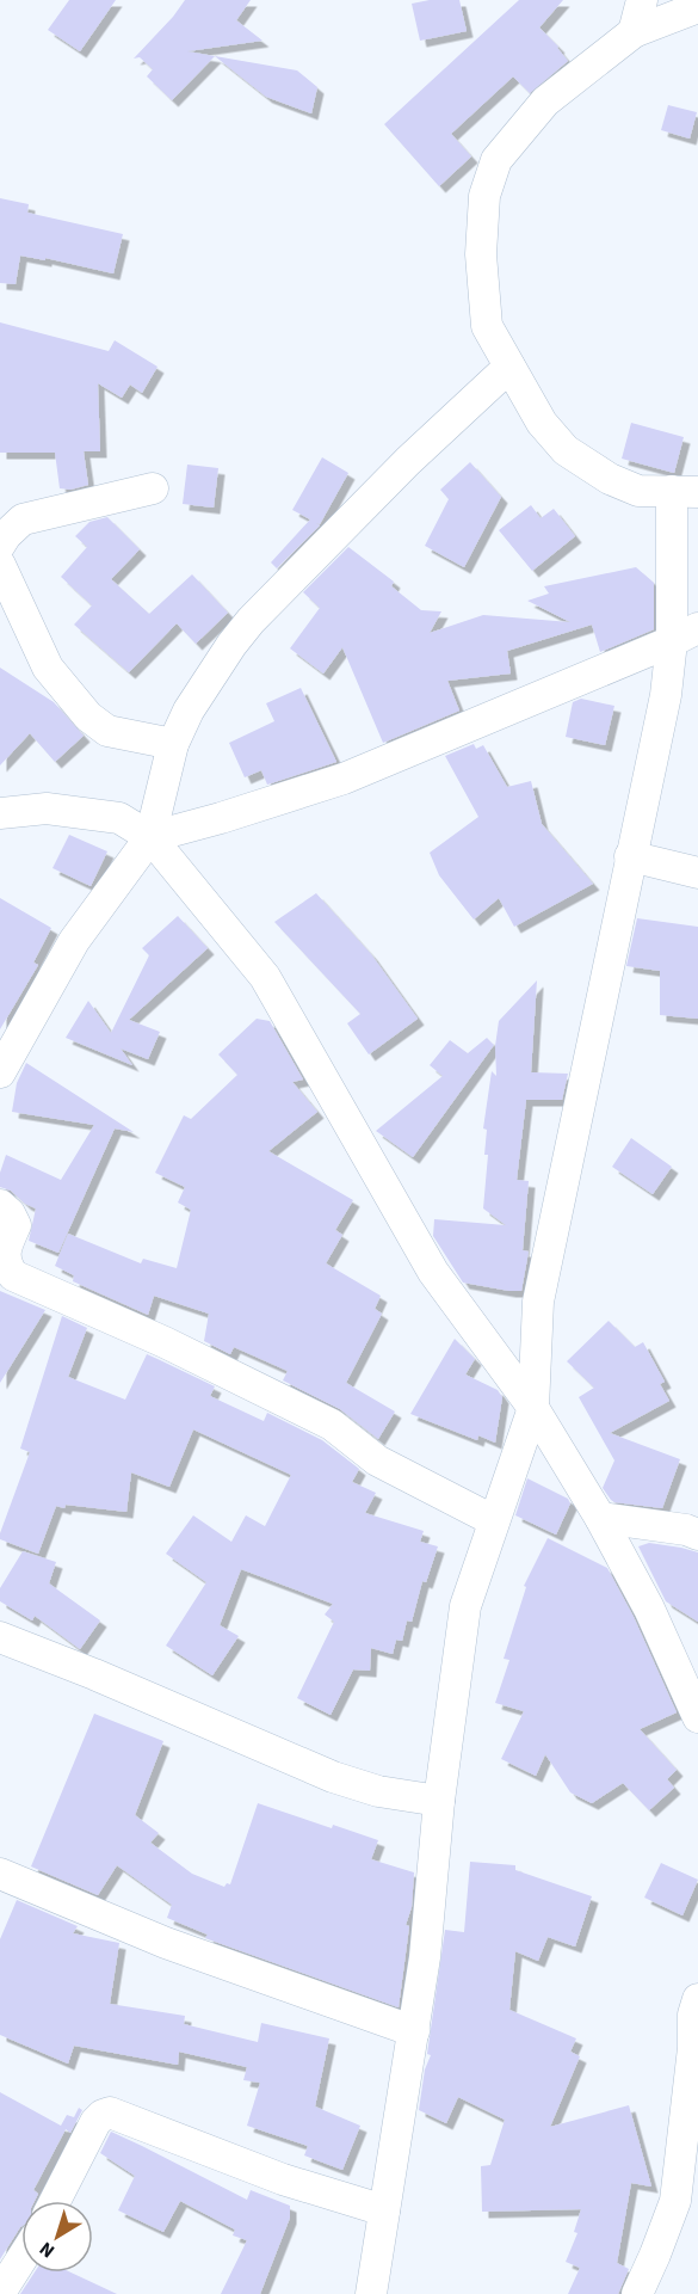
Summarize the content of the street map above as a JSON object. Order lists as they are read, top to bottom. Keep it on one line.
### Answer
{"north":"bottom left"}
